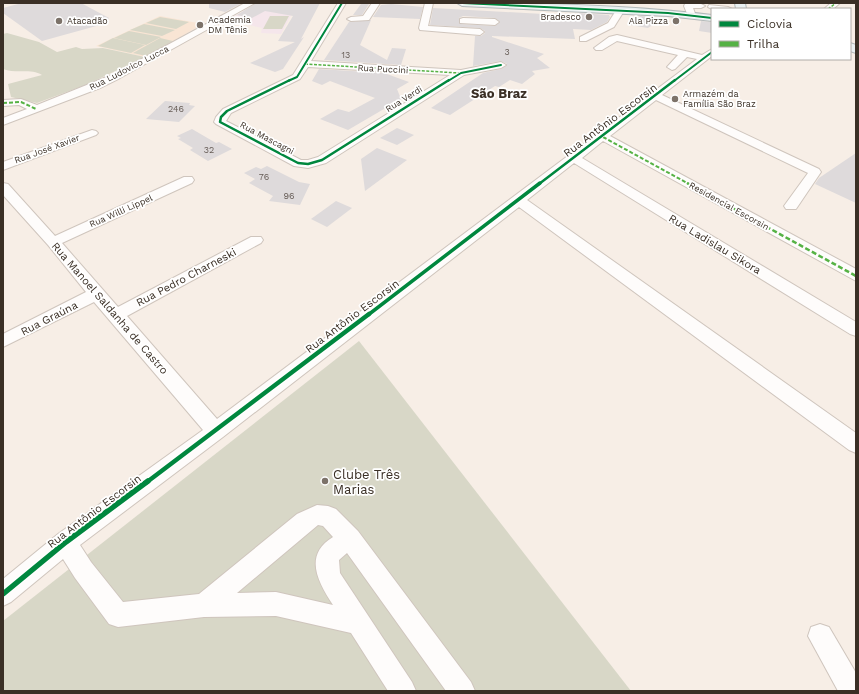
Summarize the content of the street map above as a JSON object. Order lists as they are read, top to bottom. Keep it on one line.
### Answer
{"streets":{"street":["Rua Ludovico Lucca","Rua Puccini","Rua Verdi","Rua Antônio Escorsin","Rua Mascagni","Rua José Xavier","Residencial Escorsin","Rua Willi Lippel","Rua Ladislau Sikora","Rua Pedro Charneski","Rua Manoel Saldanha de Castro","Rua Graúna"]},"crossings":[["Rua Puccini","Rua Verdi"],["Rua Puccini","Rua Mascagni"],["Rua Verdi","Rua Mascagni"],["Rua Antônio Escorsin","Residencial Escorsin"],["Rua Antônio Escorsin","Rua Ladislau Sikora"],["Rua Antônio Escorsin","Rua Manoel Saldanha de Castro"],["Rua Willi Lippel","Rua Manoel Saldanha de Castro"],["Rua Pedro Charneski","Rua Manoel Saldanha de Castro"],["Rua Manoel Saldanha de Castro","Rua Graúna"]],"districts":["São Braz"],"places":["Bradesco","Atacadão","Ala Pizza","Academia DM Tênis","Armazém da Família São Braz","Clube Três Marias"],"house_numbers":["3","13","246","32","76","96"],"legend":["Ciclovia","Trilha"]}
